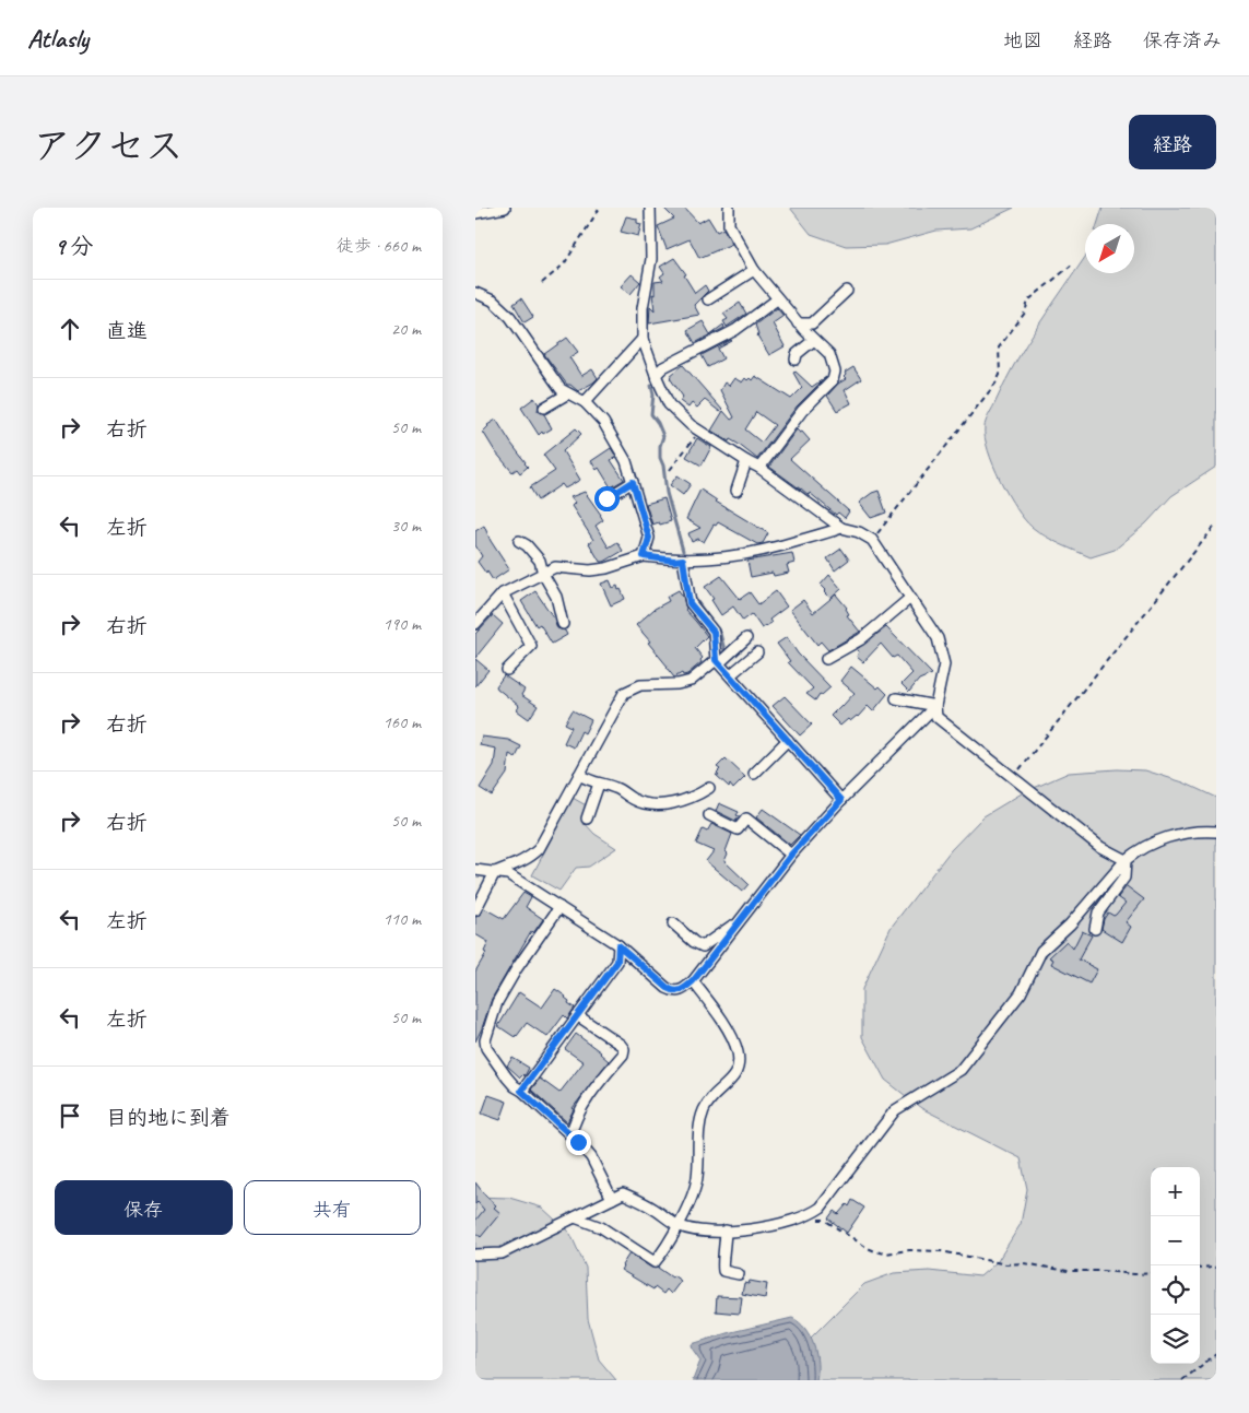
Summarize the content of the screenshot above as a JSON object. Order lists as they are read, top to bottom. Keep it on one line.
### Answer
{"north":"bottom left","page":{"header":"Atlasly","nav":["地図","経路","保存済み"],"title":"アクセス","buttons":["経路",["保存","共有"]],"heading":["9 分","徒歩 · 660 m"],"list":[["直進","20 m"],["右折","50 m"],["左折","30 m"],["右折","190 m"],["右折","160 m"],["右折","50 m"],["左折","110 m"],["左折","50 m"],"目的地に到着"],"map_buttons":["+","−"]}}
